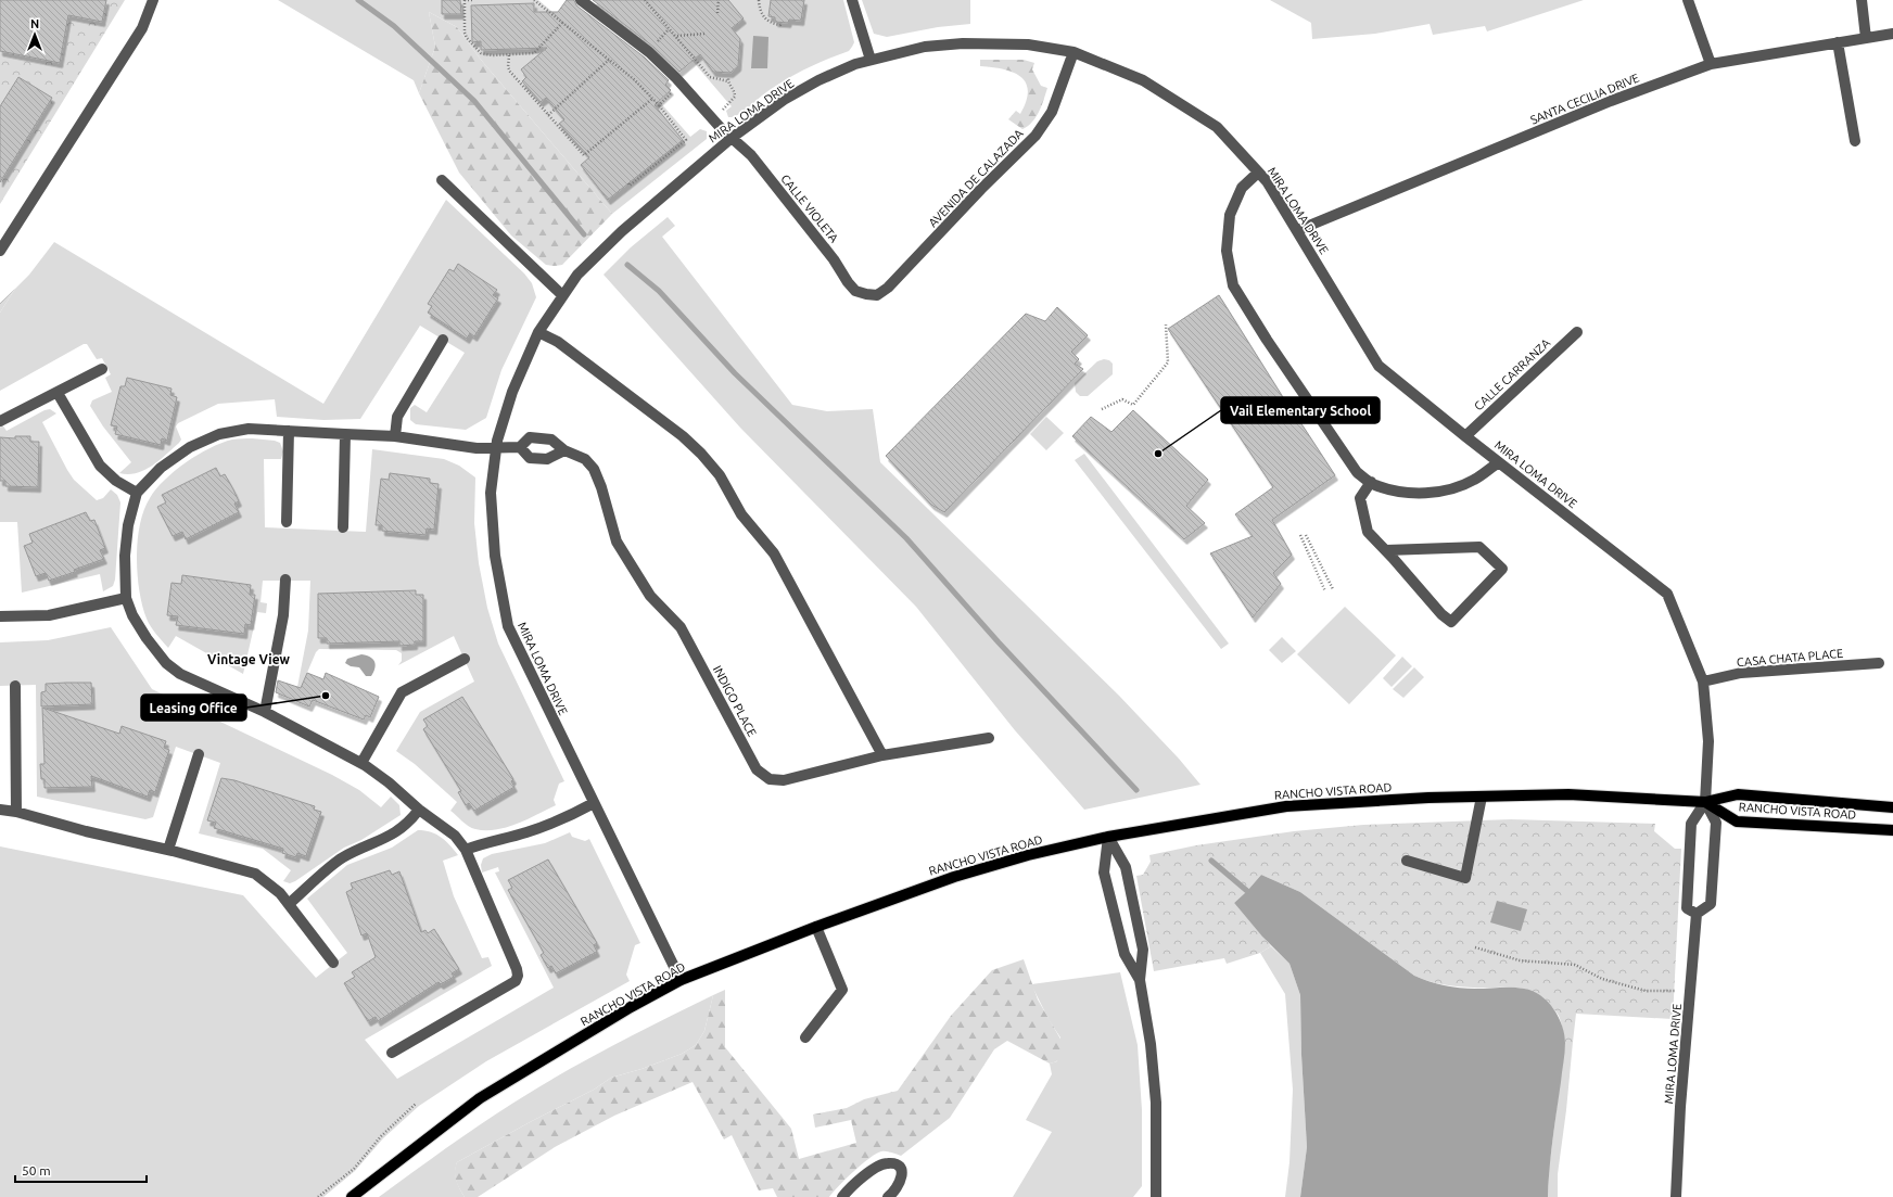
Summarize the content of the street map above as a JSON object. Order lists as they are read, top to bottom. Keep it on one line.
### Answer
{"streets":{"main road":["RANCHO VISTA ROAD"],"street":["SANTA CECILIA DRIVE","MIRA LOMA DRIVE","AVENIDA DE CALAZADA","CALLE VIOLETA","CALLE CARRANZA","CASA CHATA PLACE","INDIGO PLACE"]},"crossings":[["SANTA CECILIA DRIVE","MIRA LOMA DRIVE"],["MIRA LOMA DRIVE","AVENIDA DE CALAZADA"],["MIRA LOMA DRIVE","CALLE VIOLETA"],["MIRA LOMA DRIVE","CALLE CARRANZA"],["MIRA LOMA DRIVE","CASA CHATA PLACE"],["MIRA LOMA DRIVE","INDIGO PLACE"],["MIRA LOMA DRIVE","RANCHO VISTA ROAD"],["AVENIDA DE CALAZADA","CALLE VIOLETA"]],"districts":["Vintage View"],"places":["Vail Elementary School","Leasing Office"],"scale_bar":"50 m","north":"top"}
